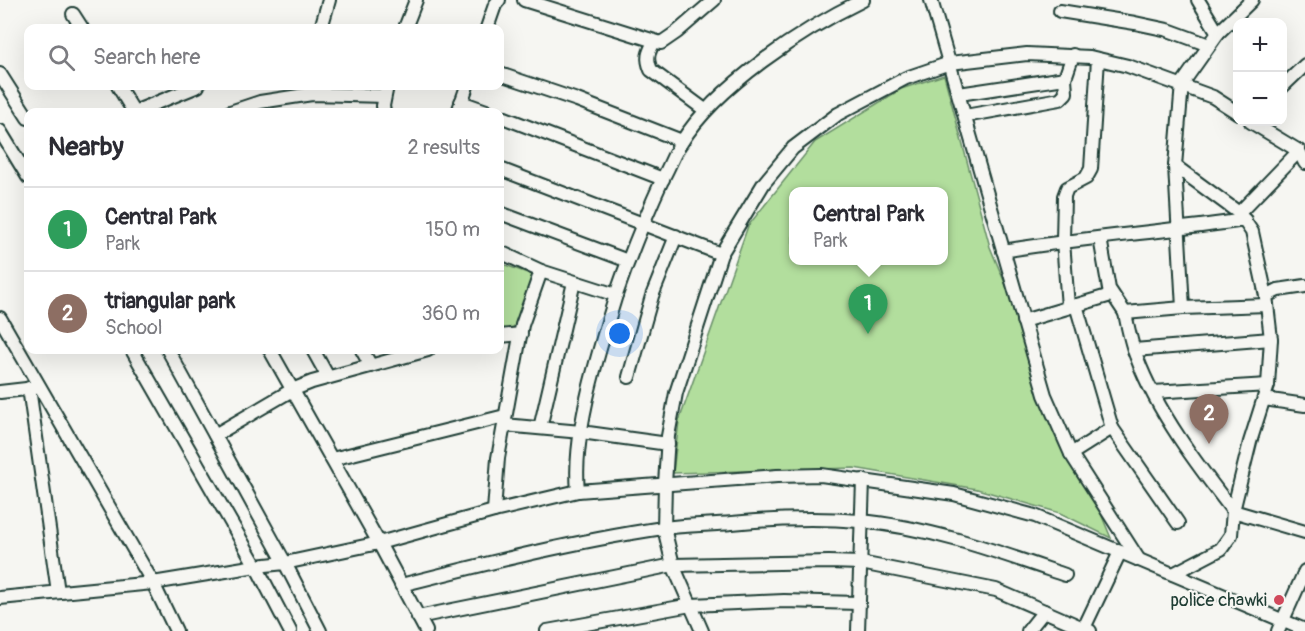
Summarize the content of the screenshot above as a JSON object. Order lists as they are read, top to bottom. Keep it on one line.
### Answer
{"places":["police chawki"],"page":{"map_buttons":["+","−"],"search":"Search here","heading":["Nearby","2 results"],"list":[{"mark":"1","name":"Central Park","note":"Park","value":"150 m"},{"mark":"2","name":"triangular park","note":"School","value":"360 m"}],"popup":["Central Park","Park"],"pins":["1","2"]}}
